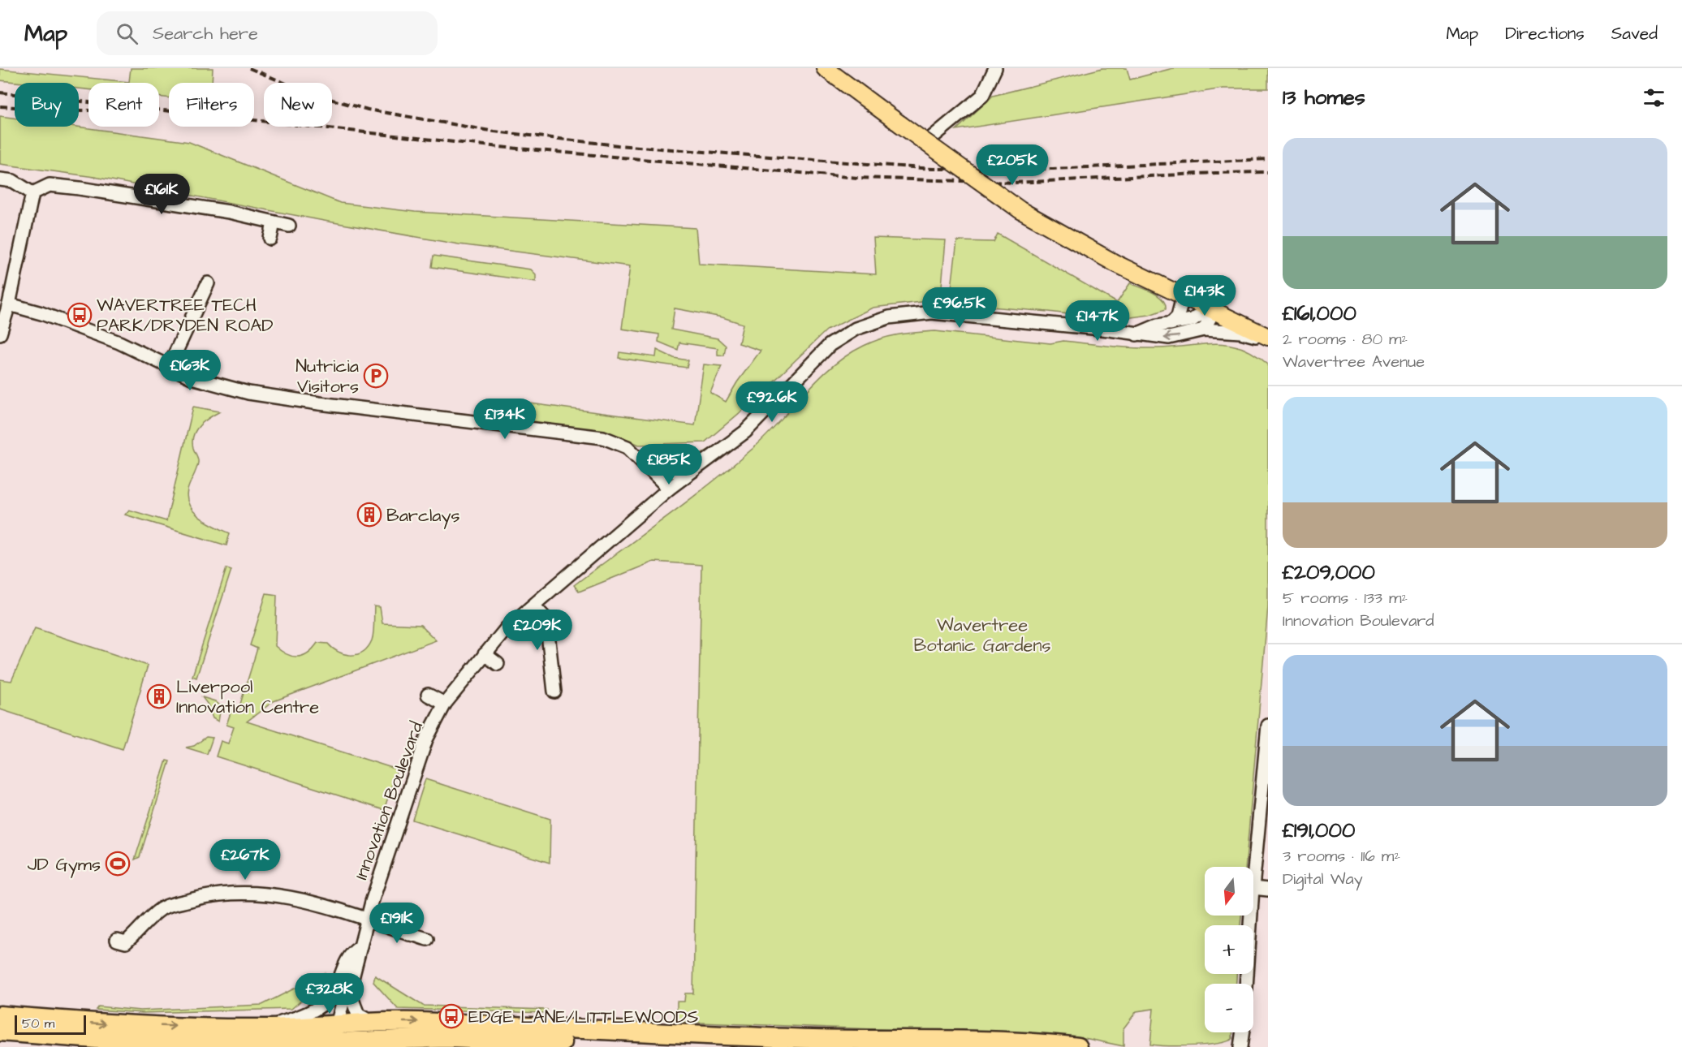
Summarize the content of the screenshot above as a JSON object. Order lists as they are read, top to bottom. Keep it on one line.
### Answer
{"streets":{"street":["Innovation Boulevard"]},"parks":["Wavertree Botanic Gardens"],"places":{"bus stop":["WAVERTREE TECH PARK/DRYDEN ROAD","EDGE LANE/LITTLEWOODS"],"parking":["Nutricia Visitors"],"building":["Barclays","Liverpool Innovation Centre"],"sports":["JD Gyms"]},"scale_bar":"50 m","north":"bottom","page":{"header":"Map","search":"Search here","nav":["Map","Directions","Saved"],"heading":"13 homes","chip":["Buy","Rent","Filters","New"],"list":[{"name":"£161,000","note":"2 rooms · 80 m² · Wavertree Avenue"},{"name":"£209,000","note":"5 rooms · 133 m² · Innovation Boulevard"},{"name":"£191,000","note":"3 rooms · 116 m² · Digital Way"}],"price":["£205K","£161K","£143K","£96.5K","£147K","£163K","£92.6K","£134K","£185K","£209K","£267K","£191K","£328K"],"map_buttons":["+","−"],"scale":"50 m"}}
